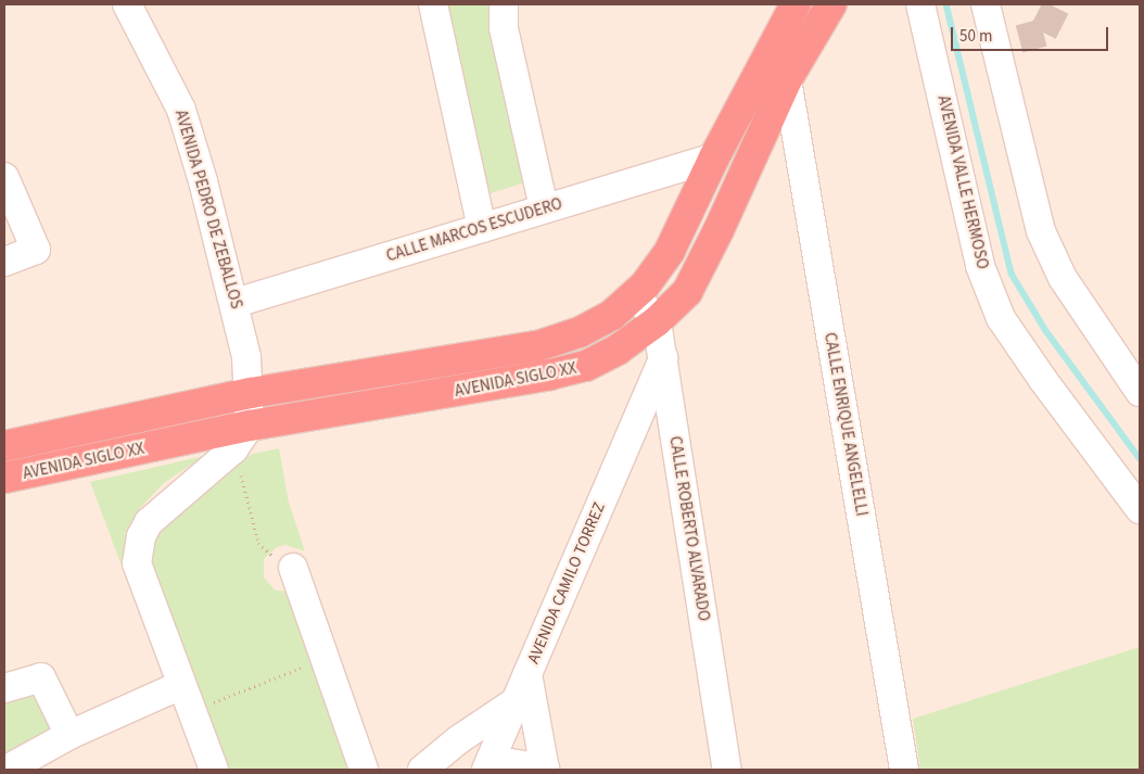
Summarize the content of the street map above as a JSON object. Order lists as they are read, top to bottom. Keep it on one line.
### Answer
{"streets":{"highway":["AVENIDA SIGLO XX"],"street":["AVENIDA VALLE HERMOSO","AVENIDA PEDRO DE ZEBALLOS","CALLE MARCOS ESCUDERO","CALLE ENRIQUE ANGELELLI","CALLE ROBERTO ALVARADO","AVENIDA CAMILO TORREZ"]},"crossings":[["AVENIDA PEDRO DE ZEBALLOS","CALLE MARCOS ESCUDERO"],["AVENIDA PEDRO DE ZEBALLOS","AVENIDA SIGLO XX"],["CALLE MARCOS ESCUDERO","AVENIDA SIGLO XX"],["AVENIDA SIGLO XX","CALLE ENRIQUE ANGELELLI"],["AVENIDA SIGLO XX","CALLE ROBERTO ALVARADO"],["CALLE ROBERTO ALVARADO","AVENIDA CAMILO TORREZ"]],"scale_bar":"50 m"}
